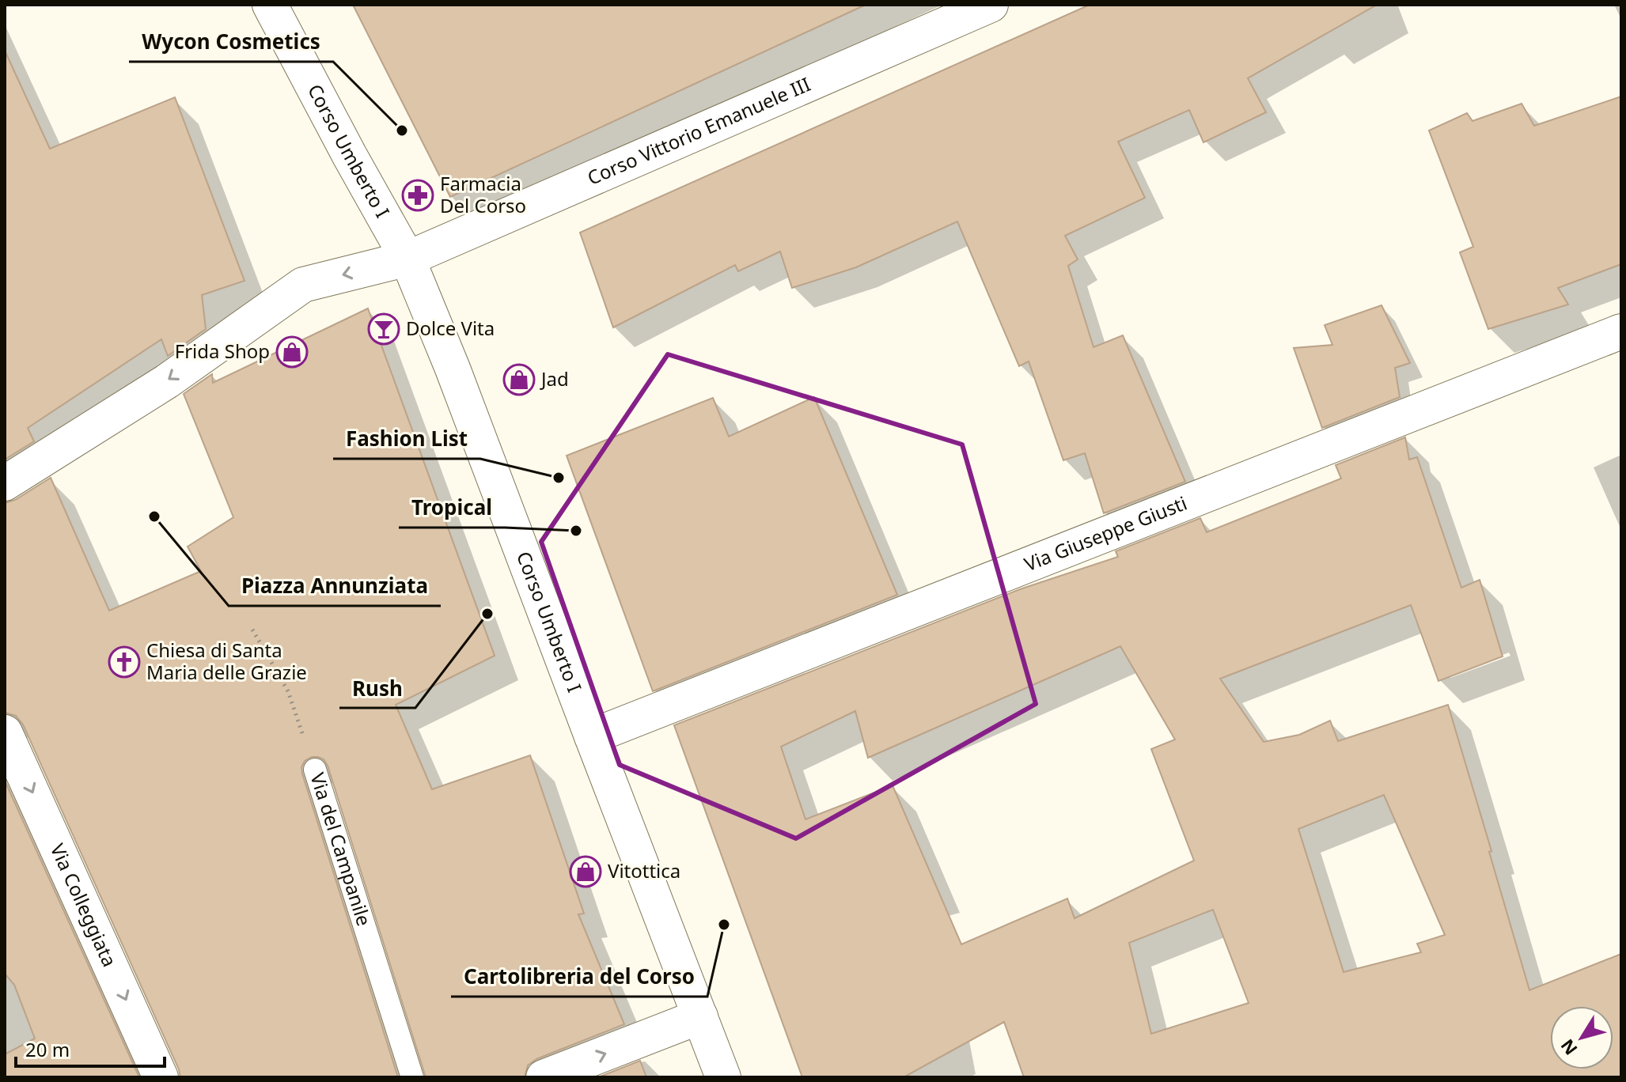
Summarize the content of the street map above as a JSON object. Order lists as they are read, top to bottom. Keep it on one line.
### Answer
{"streets":{"street":["Corso Vittorio Emanuele III","Corso Umberto I","Via Giuseppe Giusti","Via Colleggiata"],"lane":["Via del Campanile"]},"crossings":[["Corso Vittorio Emanuele III","Corso Umberto I"],["Corso Umberto I","Via Giuseppe Giusti"]],"one_way":["Corso Vittorio Emanuele III","Via Colleggiata"],"places":{"other":["Wycon Cosmetics","Fashion List","Piazza Annunziata","Tropical","Rush","Cartolibreria del Corso"],"pharmacy":["Farmacia Del Corso"],"bar":["Dolce Vita"],"shop":["Frida Shop","Jad","Vitottica"],"church":["Chiesa di Santa Maria delle Grazie"]},"scale_bar":"20 m","north":"bottom left"}
